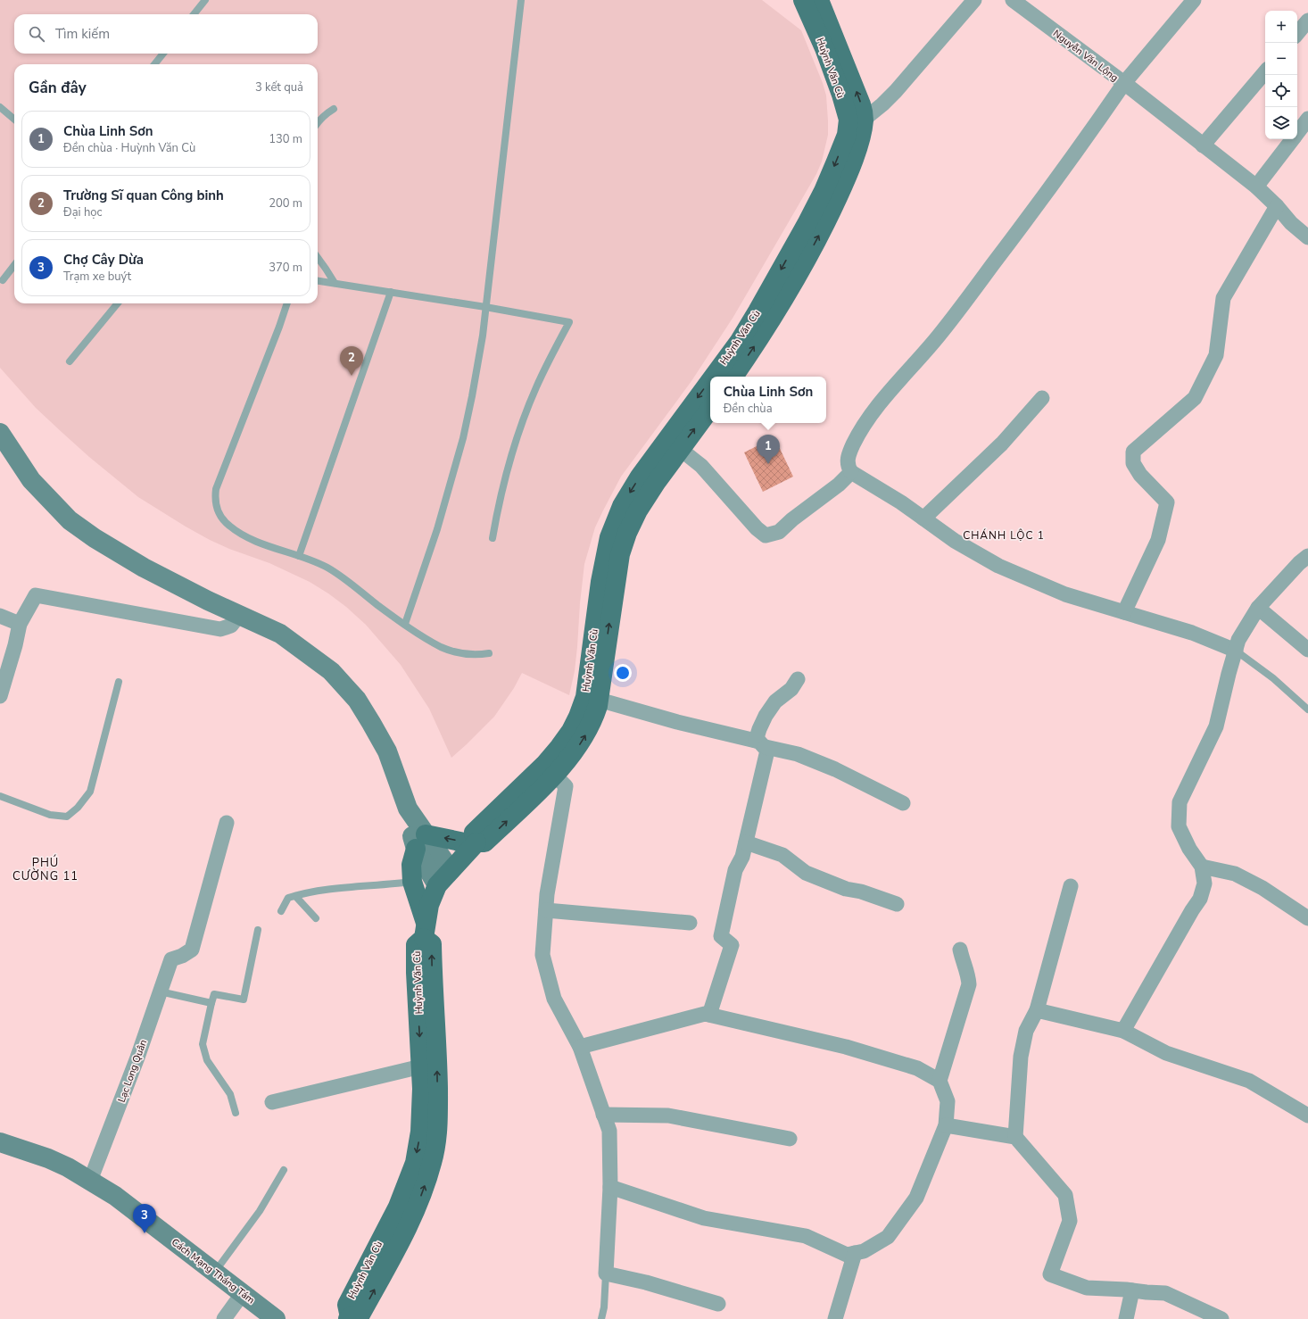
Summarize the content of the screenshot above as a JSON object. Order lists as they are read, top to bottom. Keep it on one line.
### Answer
{"streets":{"main road":["Huỳnh Văn Cù"],"street":["Nguyễn Văn Lộng","Lạc Long Quân","Cách Mạng Tháng Tám"]},"crossings":[["Lạc Long Quân","Cách Mạng Tháng Tám"]],"districts":["CHÁNH LỘC 1","PHÚ CƯỜNG 11"],"page":{"map_buttons":["+","−"],"search":"Tìm kiếm","heading":["Gần đây","3 kết quả"],"list":[{"mark":"1","name":"Chùa Linh Sơn","note":"Đền chùa · Huỳnh Văn Cù","value":"130 m"},{"mark":"2","name":"Trường Sĩ quan Công binh","note":"Đại học","value":"200 m"},{"mark":"3","name":"Chợ Cây Dừa","note":"Trạm xe buýt","value":"370 m"}],"pins":["2","1","3"],"popup":["Chùa Linh Sơn","Đền chùa"]}}
